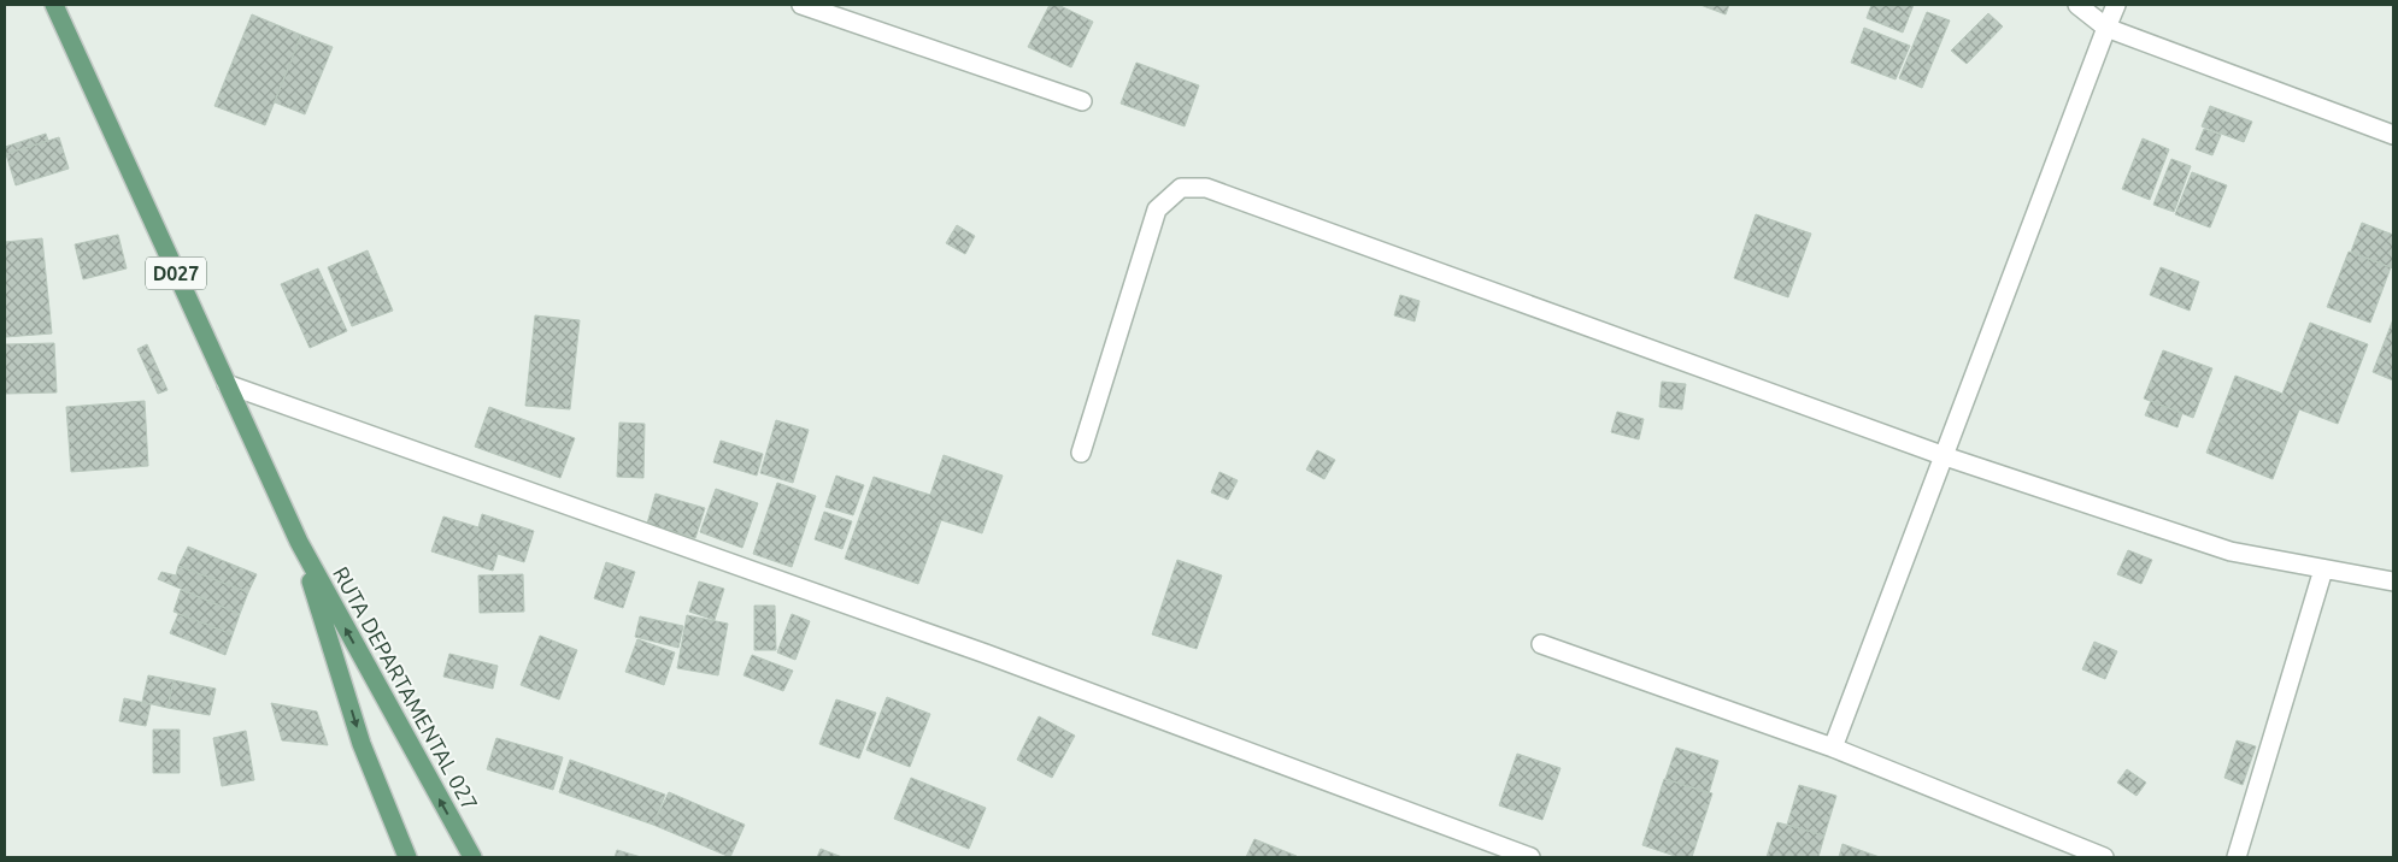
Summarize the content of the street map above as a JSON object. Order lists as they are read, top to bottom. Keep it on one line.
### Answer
{"streets":{"main road":["D027","RUTA DEPARTAMENTAL 027"]}}
